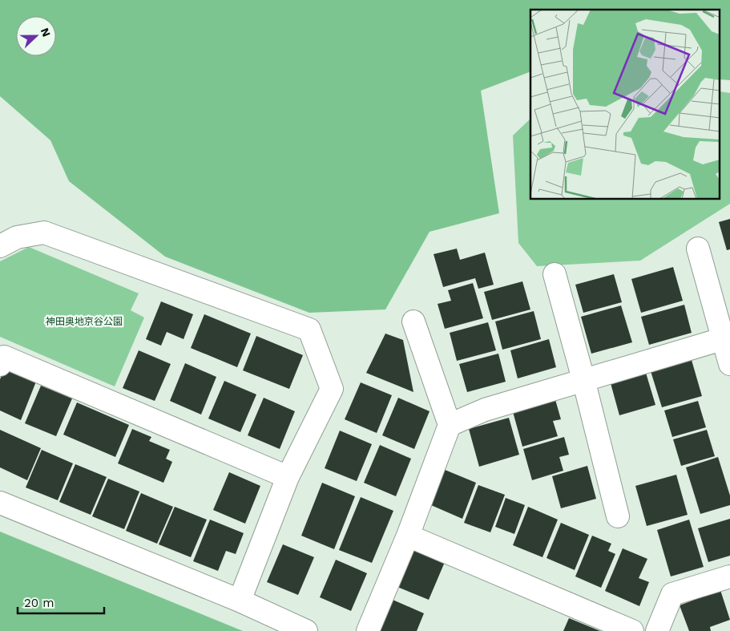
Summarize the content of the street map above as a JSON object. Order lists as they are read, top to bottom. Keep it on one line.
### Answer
{"parks":["神田奥地京谷公園"],"scale_bar":"20 m","north":"right"}
